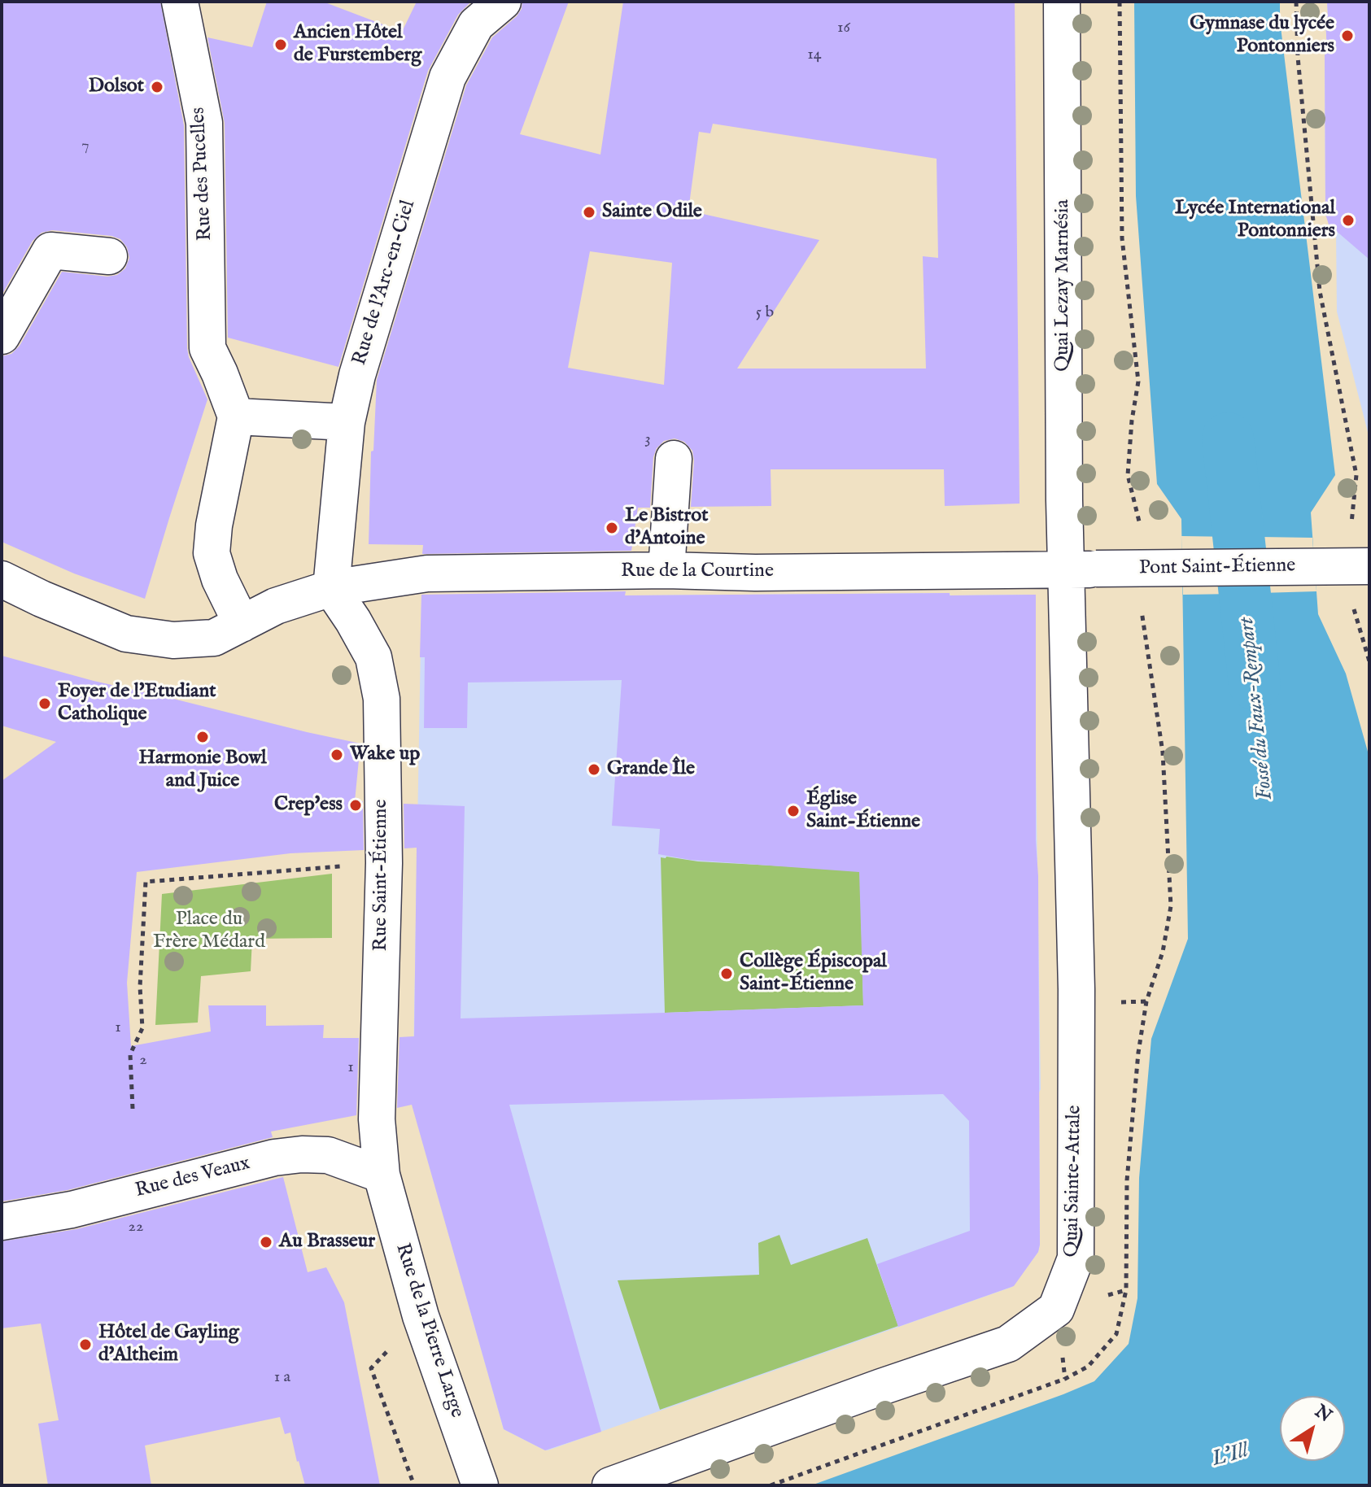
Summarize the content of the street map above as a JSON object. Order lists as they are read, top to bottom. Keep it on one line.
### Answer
{"streets":{"street":["Rue des Pucelles","Rue de l'Arc-en-Ciel","Quai Lezay Marnésia","Pont Saint-Étienne","Rue de la Courtine","Rue Saint-Étienne","Rue des Veaux","Quai Sainte-Attale","Rue de la Pierre Large"]},"crossings":[["Rue de l'Arc-en-Ciel","Rue de la Courtine"],["Rue de l'Arc-en-Ciel","Rue Saint-Étienne"],["Quai Lezay Marnésia","Pont Saint-Étienne"],["Quai Lezay Marnésia","Rue de la Courtine"],["Quai Lezay Marnésia","Quai Sainte-Attale"],["Pont Saint-Étienne","Rue de la Courtine"],["Pont Saint-Étienne","Quai Sainte-Attale"],["Rue de la Courtine","Rue Saint-Étienne"],["Rue de la Courtine","Quai Sainte-Attale"],["Rue Saint-Étienne","Rue des Veaux"],["Rue Saint-Étienne","Rue de la Pierre Large"],["Rue des Veaux","Rue de la Pierre Large"]],"water":["Fossé du Faux-Rempart","L'Ill"],"parks":["Place du Frère Médard"],"places":["Gymnase du lycée Pontonniers","Ancien Hôtel de Furstemberg","Dolsot","Sainte Odile","Lycée International Pontonniers","Le Bistrot d'Antoine","Foyer de l'Etudiant Catholique","Harmonie Bowl and Juice","Wake up","Grande Île","Crep'ess","Église Saint-Étienne","Collège Épiscopal Saint-Étienne","Au Brasseur","Hôtel de Gayling d'Altheim"],"house_numbers":["16","14","7","5 b","3","1","2","1","22","1 a"],"north":"top right"}
